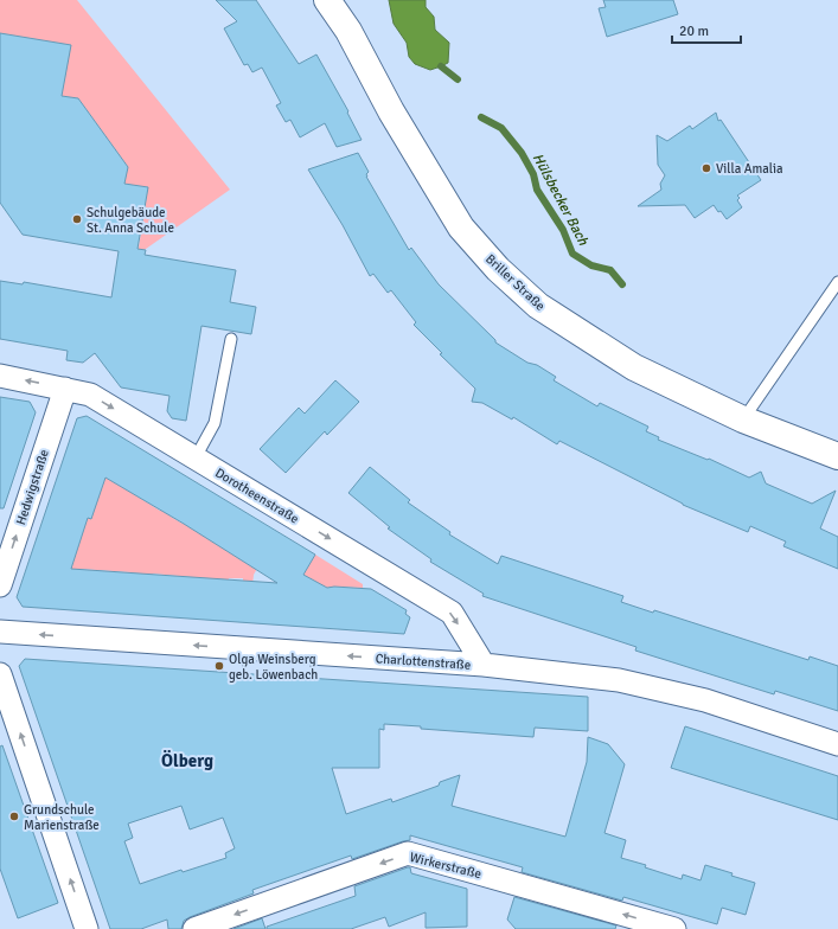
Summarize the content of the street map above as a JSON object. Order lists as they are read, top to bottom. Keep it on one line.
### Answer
{"streets":{"main road":["Briller Straße"],"street":["Hedwigstraße","Dorotheenstraße","Charlottenstraße","Wirkerstraße"]},"crossings":[["Hedwigstraße","Dorotheenstraße"],["Dorotheenstraße","Charlottenstraße"]],"one_way":["Hedwigstraße","Charlottenstraße","Wirkerstraße"],"districts":["Ölberg"],"water":["Hülsbecker Bach"],"places":["Villa Amalia","Schulgebäude St. Anna Schule","Olga Weinsberg geb. Löwenbach","Grundschule Marienstraße"],"scale_bar":"20 m"}
